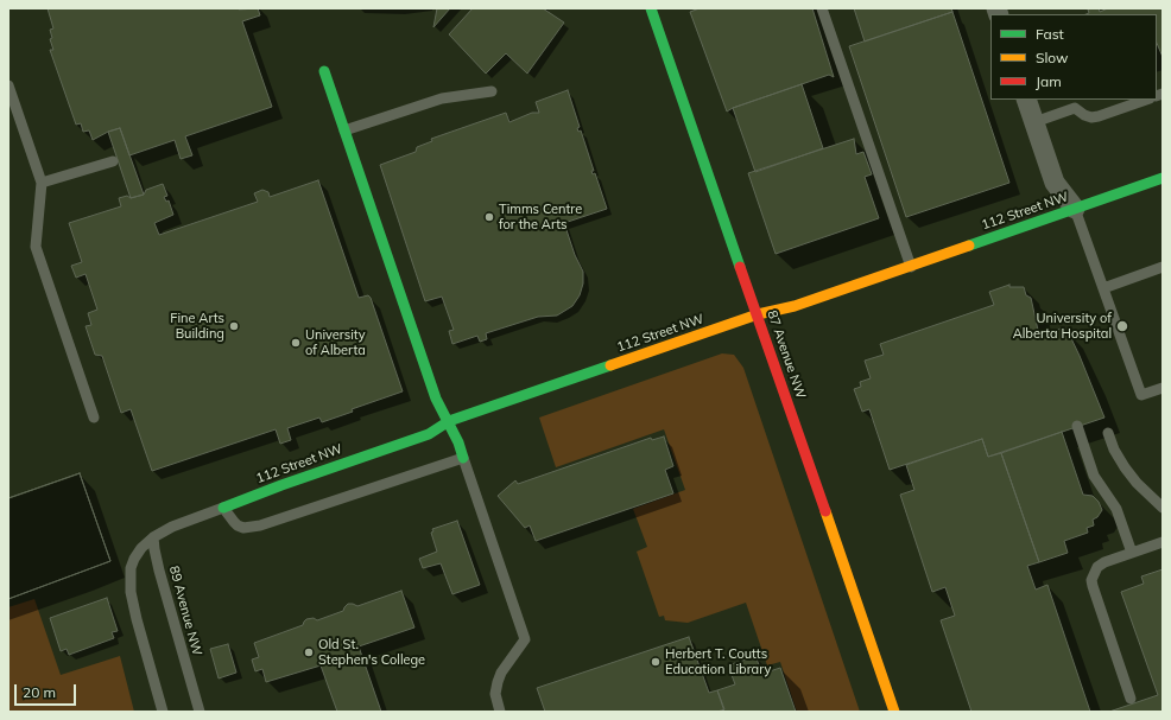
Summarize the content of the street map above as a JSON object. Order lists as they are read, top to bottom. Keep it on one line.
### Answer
{"streets":{"main road":["112 Street NW","87 Avenue NW"],"lane":["89 Avenue NW"]},"crossings":[["112 Street NW","87 Avenue NW"],["112 Street NW","89 Avenue NW"]],"places":["Timms Centre for the Arts","Fine Arts Building","University of Alberta Hospital","University of Alberta","Old St. Stephen's College","Herbert T. Coutts Education Library"],"legend":["Fast","Slow","Jam"],"scale_bar":"20 m"}
